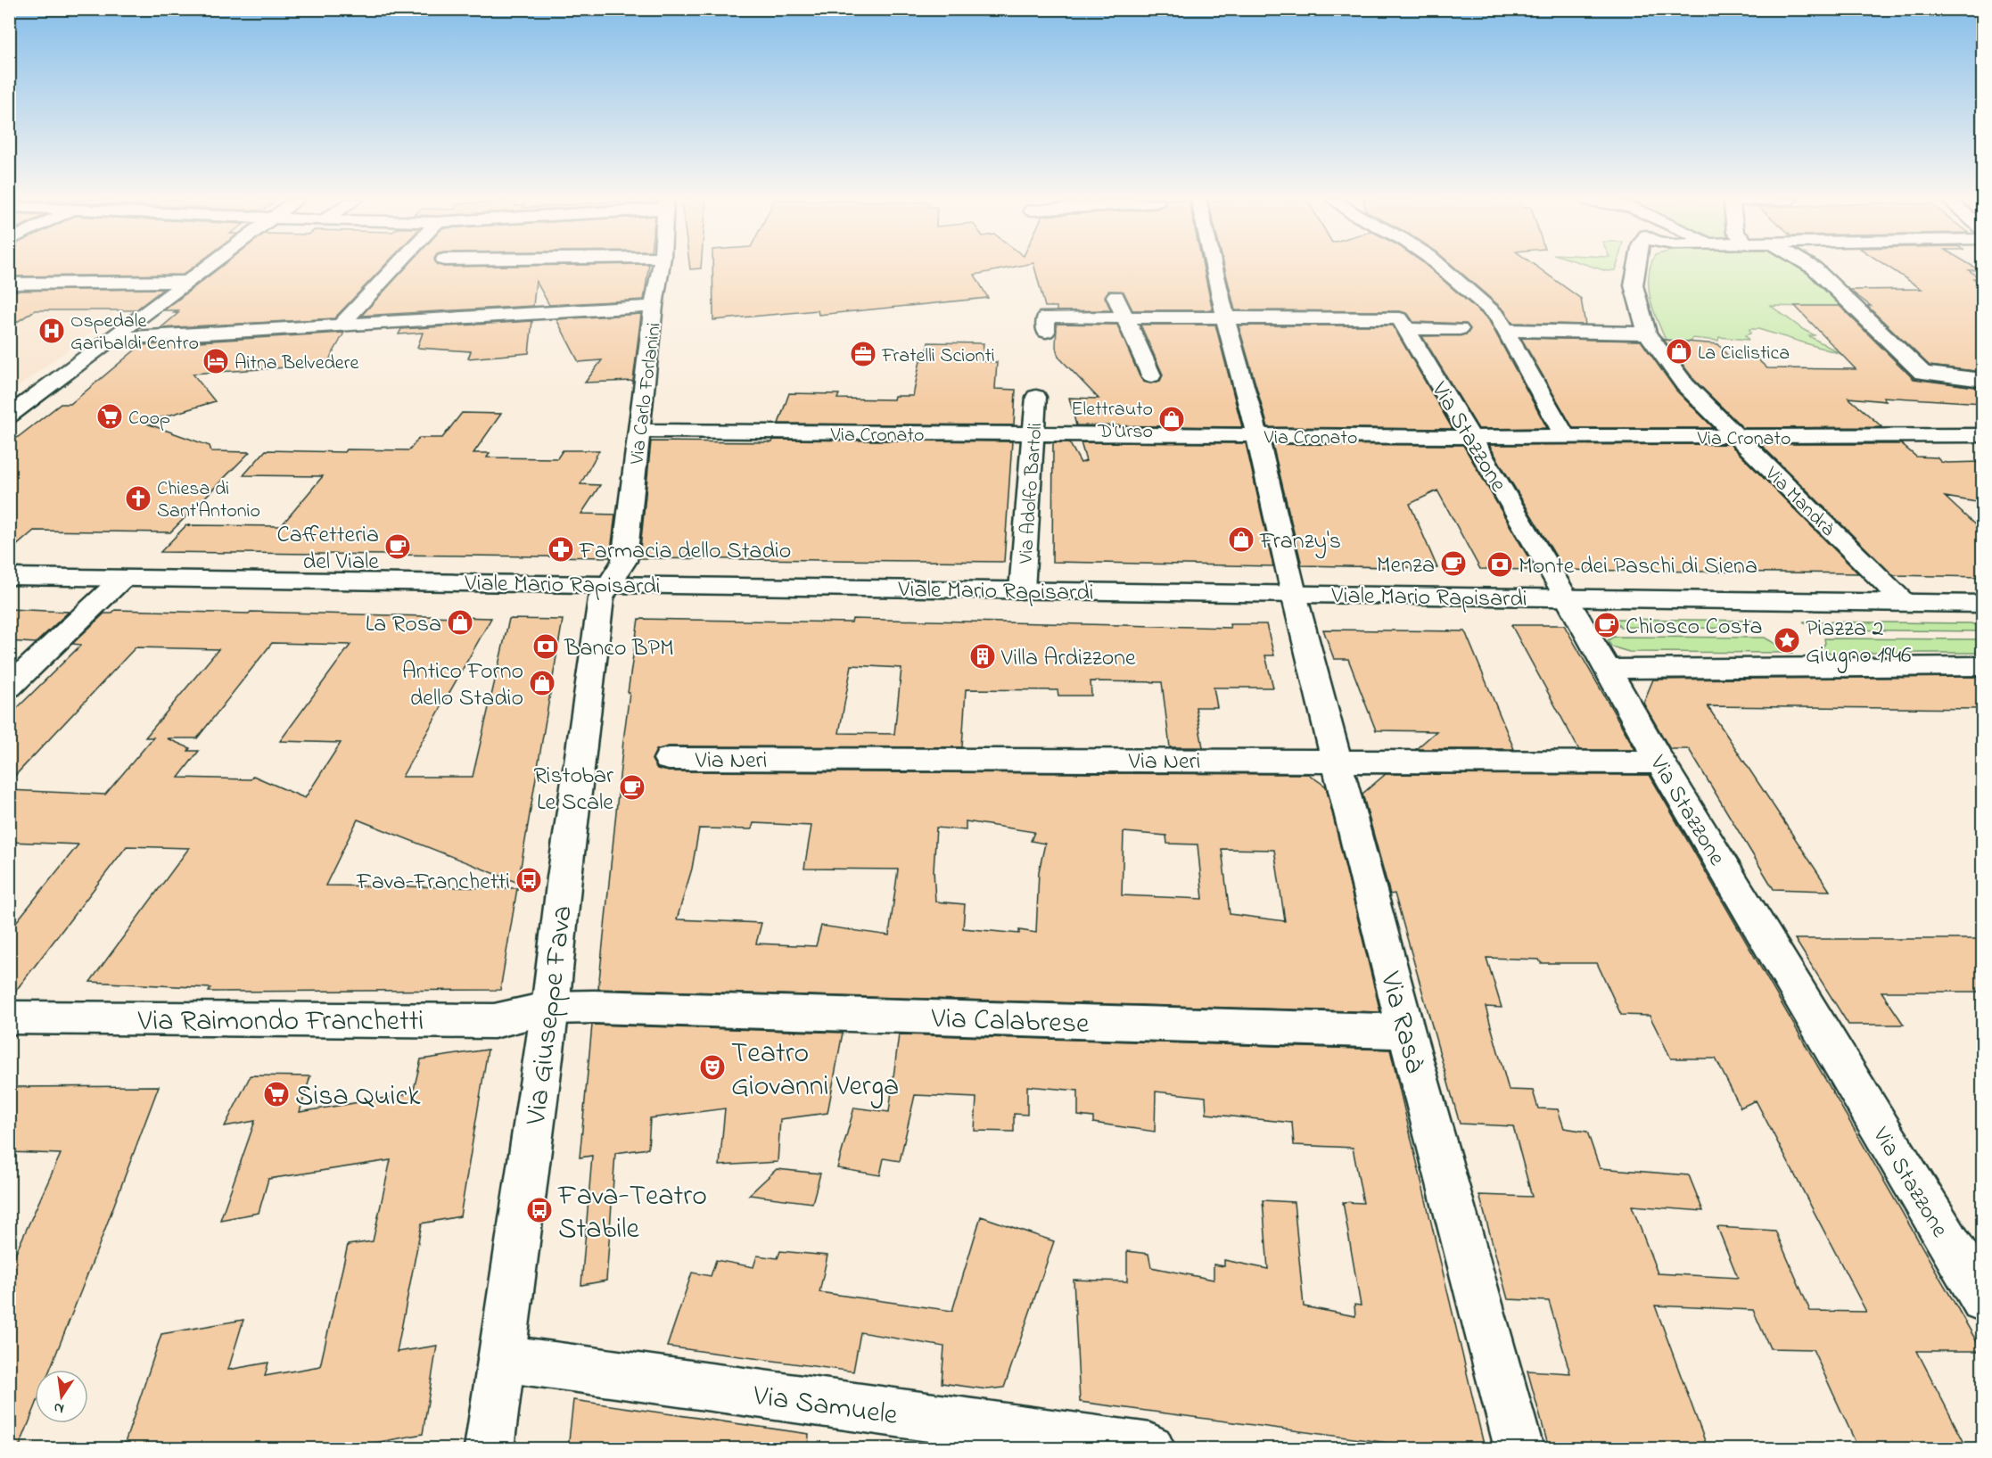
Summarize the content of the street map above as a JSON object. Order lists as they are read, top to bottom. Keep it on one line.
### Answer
{"streets":{"street":["Via Carlo Forlanini","Via Cronato","Via Stazzone","Via Adolfo Bartoli","Via Mandrà","Viale Mario Rapisardi","Via Neri","Via Giuseppe Fava","Via Raimondo Franchetti","Via Calabrese","Via Rasà","Via Samuele"]},"crossings":[["Via Carlo Forlanini","Via Cronato"],["Via Carlo Forlanini","Viale Mario Rapisardi"],["Via Carlo Forlanini","Via Giuseppe Fava"],["Via Cronato","Via Stazzone"],["Via Cronato","Via Adolfo Bartoli"],["Via Cronato","Via Mandrà"],["Via Cronato","Via Rasà"],["Via Stazzone","Viale Mario Rapisardi"],["Via Stazzone","Via Neri"],["Via Adolfo Bartoli","Viale Mario Rapisardi"],["Via Mandrà","Viale Mario Rapisardi"],["Viale Mario Rapisardi","Via Giuseppe Fava"],["Viale Mario Rapisardi","Via Rasà"],["Via Neri","Via Rasà"],["Via Giuseppe Fava","Via Raimondo Franchetti"],["Via Giuseppe Fava","Via Calabrese"],["Via Giuseppe Fava","Via Samuele"],["Via Raimondo Franchetti","Via Calabrese"],["Via Calabrese","Via Rasà"]],"places":{"hospital":["Ospedale Garibaldi Centro"],"shop":["La Ciclistica","Elettrauto D'Urso","Franzy's","La Rosa","Antico Forno dello Stadio"],"office":["Fratelli Scionti"],"hotel":["Aitna Belvedere"],"supermarket":["Coop","Sisa Quick"],"church":["Chiesa di Sant'Antonio"],"cafe":["Caffetteria del Viale","Menza","Chiosco Costa","Ristobar Le Scale"],"pharmacy":["Farmacia dello Stadio"],"bank":["Monte dei Paschi di Siena","Banco BPM"],"place":["Piazza 2 Giugno 1946"],"building":["Villa Ardizzone"],"bus stop":["Fava-Franchetti","Fava-Teatro Stabile"],"theatre":["Teatro Giovanni Verga"]},"north":"bottom"}
